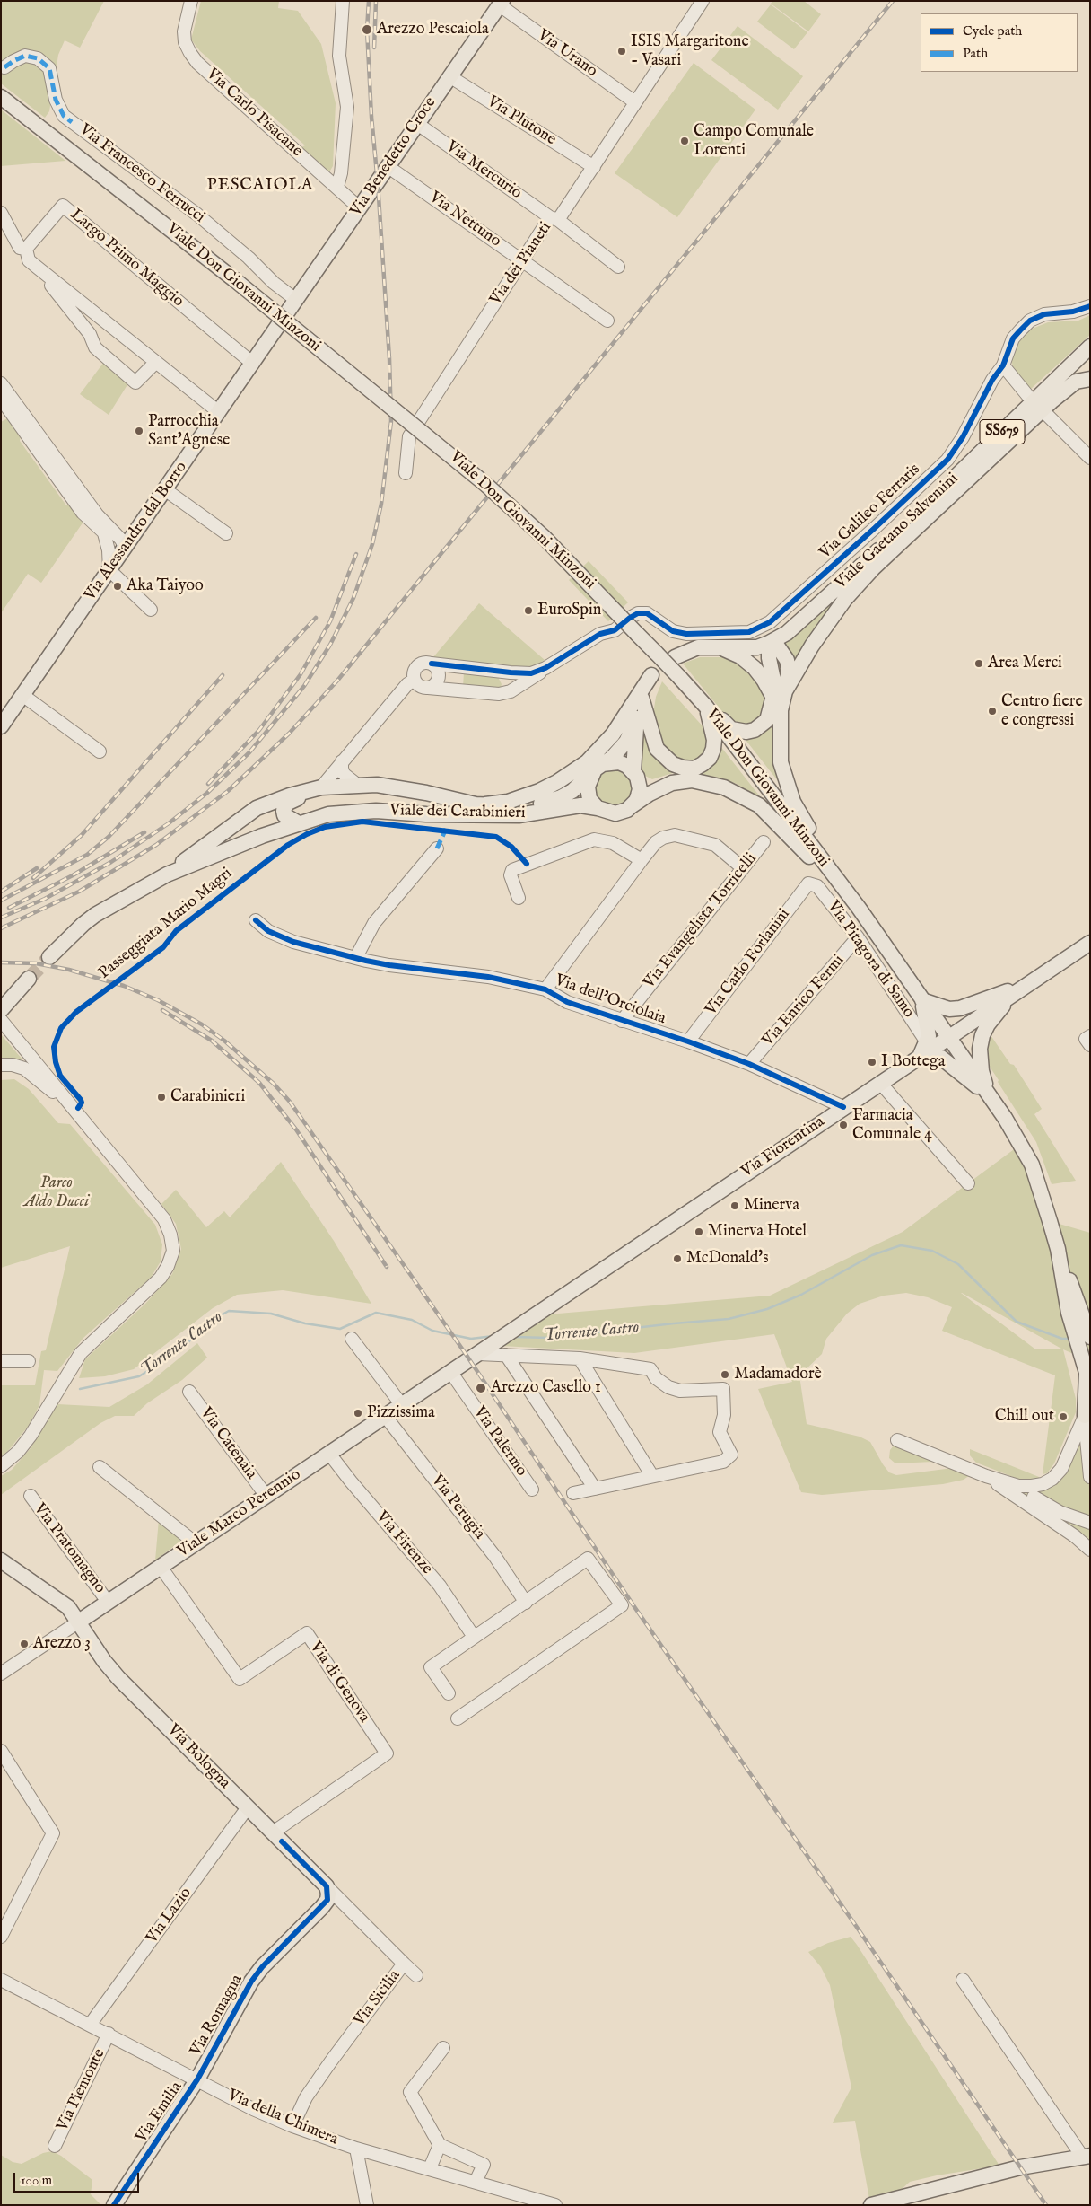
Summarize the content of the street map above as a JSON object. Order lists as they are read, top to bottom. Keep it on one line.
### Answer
{"streets":{"main road":["Via Benedetto Croce","Viale Don Giovanni Minzoni","SS679","Via Alessandro dal Borro","Viale Gaetano Salvemini","Viale dei Carabinieri","Via Fiorentina","Viale Marco Perennio","Via Bologna","Via Romagna","Via Emilia"],"street":["Via Urano","Via Carlo Pisacane","Via Plutone","Via Mercurio","Via Francesco Ferrucci","Via Nettuno","Largo Primo Maggio","Via dei Pianeti","Via Galileo Ferraris","Via Evangelista Torricelli","Via Pitagora di Samo","Via Carlo Forlanini","Via dell'Orciolaia","Via Enrico Fermi","Via Palermo","Via Catenaia","Via Perugia","Via Firenze","Via Pratomagno","Via di Genova","Via Lazio","Via Sicilia","Via Piemonte","Via della Chimera"],"cycle path":["Passeggiata Mario Magri"]},"crossings":[["Via Urano","Via Benedetto Croce"],["Via Urano","Via dei Pianeti"],["Via Carlo Pisacane","Via Benedetto Croce"],["Via Plutone","Via Benedetto Croce"],["Via Plutone","Via dei Pianeti"],["Via Benedetto Croce","Via Mercurio"],["Via Benedetto Croce","Via Francesco Ferrucci"],["Via Benedetto Croce","Via Nettuno"],["Via Benedetto Croce","Via Alessandro dal Borro"],["Via Mercurio","Via dei Pianeti"],["Via Nettuno","Via dei Pianeti"],["Largo Primo Maggio","Via Alessandro dal Borro"],["Viale Don Giovanni Minzoni","Via Fiorentina"],["Via Evangelista Torricelli","Via dell'Orciolaia"],["Via Pitagora di Samo","Via Carlo Forlanini"],["Via Pitagora di Samo","Via Enrico Fermi"],["Via Carlo Forlanini","Via dell'Orciolaia"],["Via dell'Orciolaia","Via Enrico Fermi"],["Via dell'Orciolaia","Via Fiorentina"],["Via Fiorentina","Viale Marco Perennio"],["Via Palermo","Viale Marco Perennio"],["Via Catenaia","Viale Marco Perennio"],["Via Perugia","Viale Marco Perennio"],["Viale Marco Perennio","Via Firenze"],["Viale Marco Perennio","Via Pratomagno"],["Viale Marco Perennio","Via di Genova"],["Viale Marco Perennio","Via Bologna"],["Via di Genova","Via Bologna"],["Via Bologna","Via Lazio"],["Via Bologna","Via Sicilia"],["Via Bologna","Via Romagna"],["Via Lazio","Via della Chimera"],["Via Sicilia","Via Romagna"],["Via Sicilia","Via della Chimera"],["Via Romagna","Via Emilia"],["Via Romagna","Via della Chimera"],["Via Piemonte","Via della Chimera"],["Via Emilia","Via della Chimera"]],"districts":["PESCAIOLA"],"water":["Torrente Castro"],"parks":["Parco Aldo Ducci"],"places":["Arezzo Pescaiola","ISIS Margaritone - Vasari","Campo Comunale Lorenti","Parrocchia Sant'Agnese","Aka Taiyoo","EuroSpin","Area Merci","Centro fiere e congressi","I Bottega","Carabinieri","Farmacia Comunale 4","Minerva","Minerva Hotel","McDonald's","Madamadorè","Arezzo Casello 1","Pizzissima","Chill out","Arezzo 3"],"legend":["Cycle path","Path"],"scale_bar":"100 m"}
